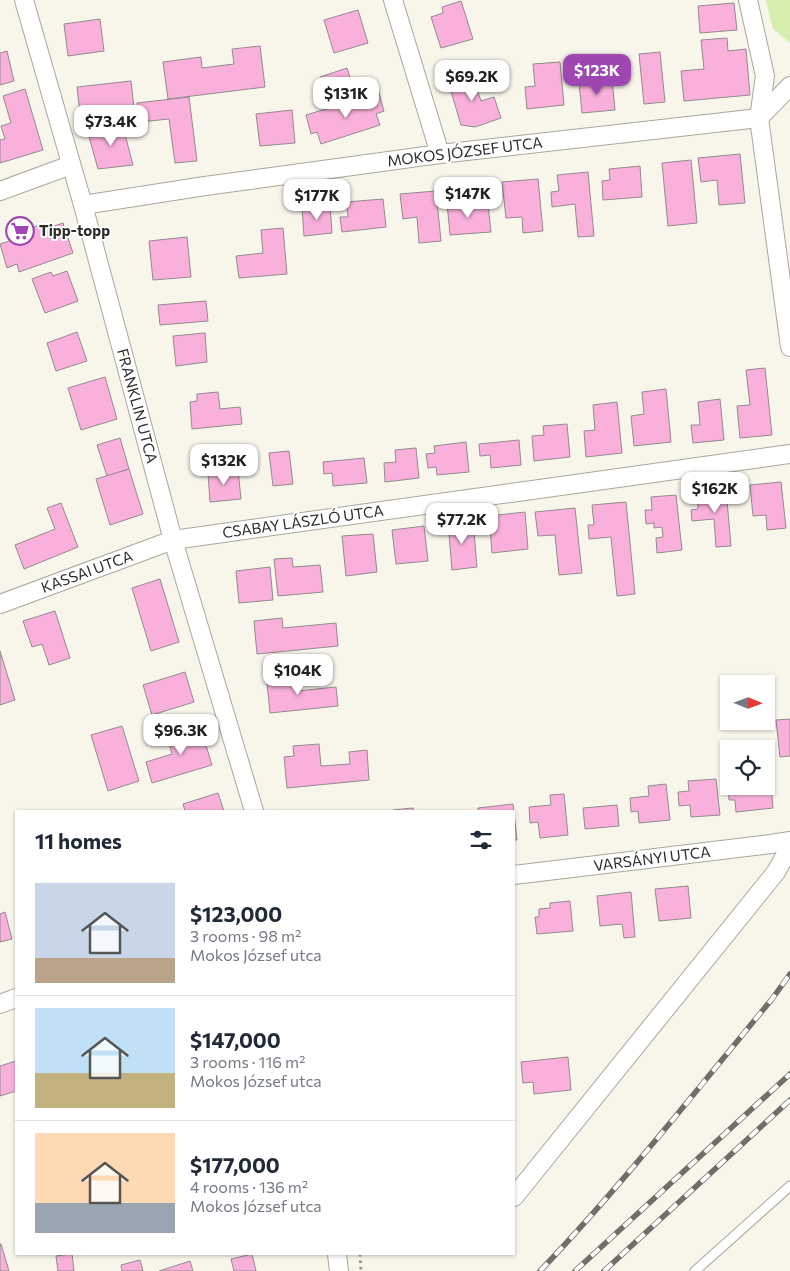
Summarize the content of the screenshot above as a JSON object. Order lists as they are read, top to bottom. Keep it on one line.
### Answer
{"streets":{"street":["MOKOS JÓZSEF UTCA","FRANKLIN UTCA","CSABAY LÁSZLÓ UTCA","KASSAI UTCA","VARSÁNYI UTCA"]},"crossings":[["MOKOS JÓZSEF UTCA","FRANKLIN UTCA"],["FRANKLIN UTCA","CSABAY LÁSZLÓ UTCA"],["FRANKLIN UTCA","KASSAI UTCA"],["CSABAY LÁSZLÓ UTCA","KASSAI UTCA"]],"places":{"supermarket":["Tipp-topp"]},"north":"right","page":{"price":["$123K","$69.2K","$131K","$73.4K","$147K","$177K","$132K","$162K","$77.2K","$104K","$96.3K"],"heading":"11 homes","list":[{"name":"$123,000","note":"3 rooms · 98 m² · Mokos József utca"},{"name":"$147,000","note":"3 rooms · 116 m² · Mokos József utca"},{"name":"$177,000","note":"4 rooms · 136 m² · Mokos József utca"}]}}
